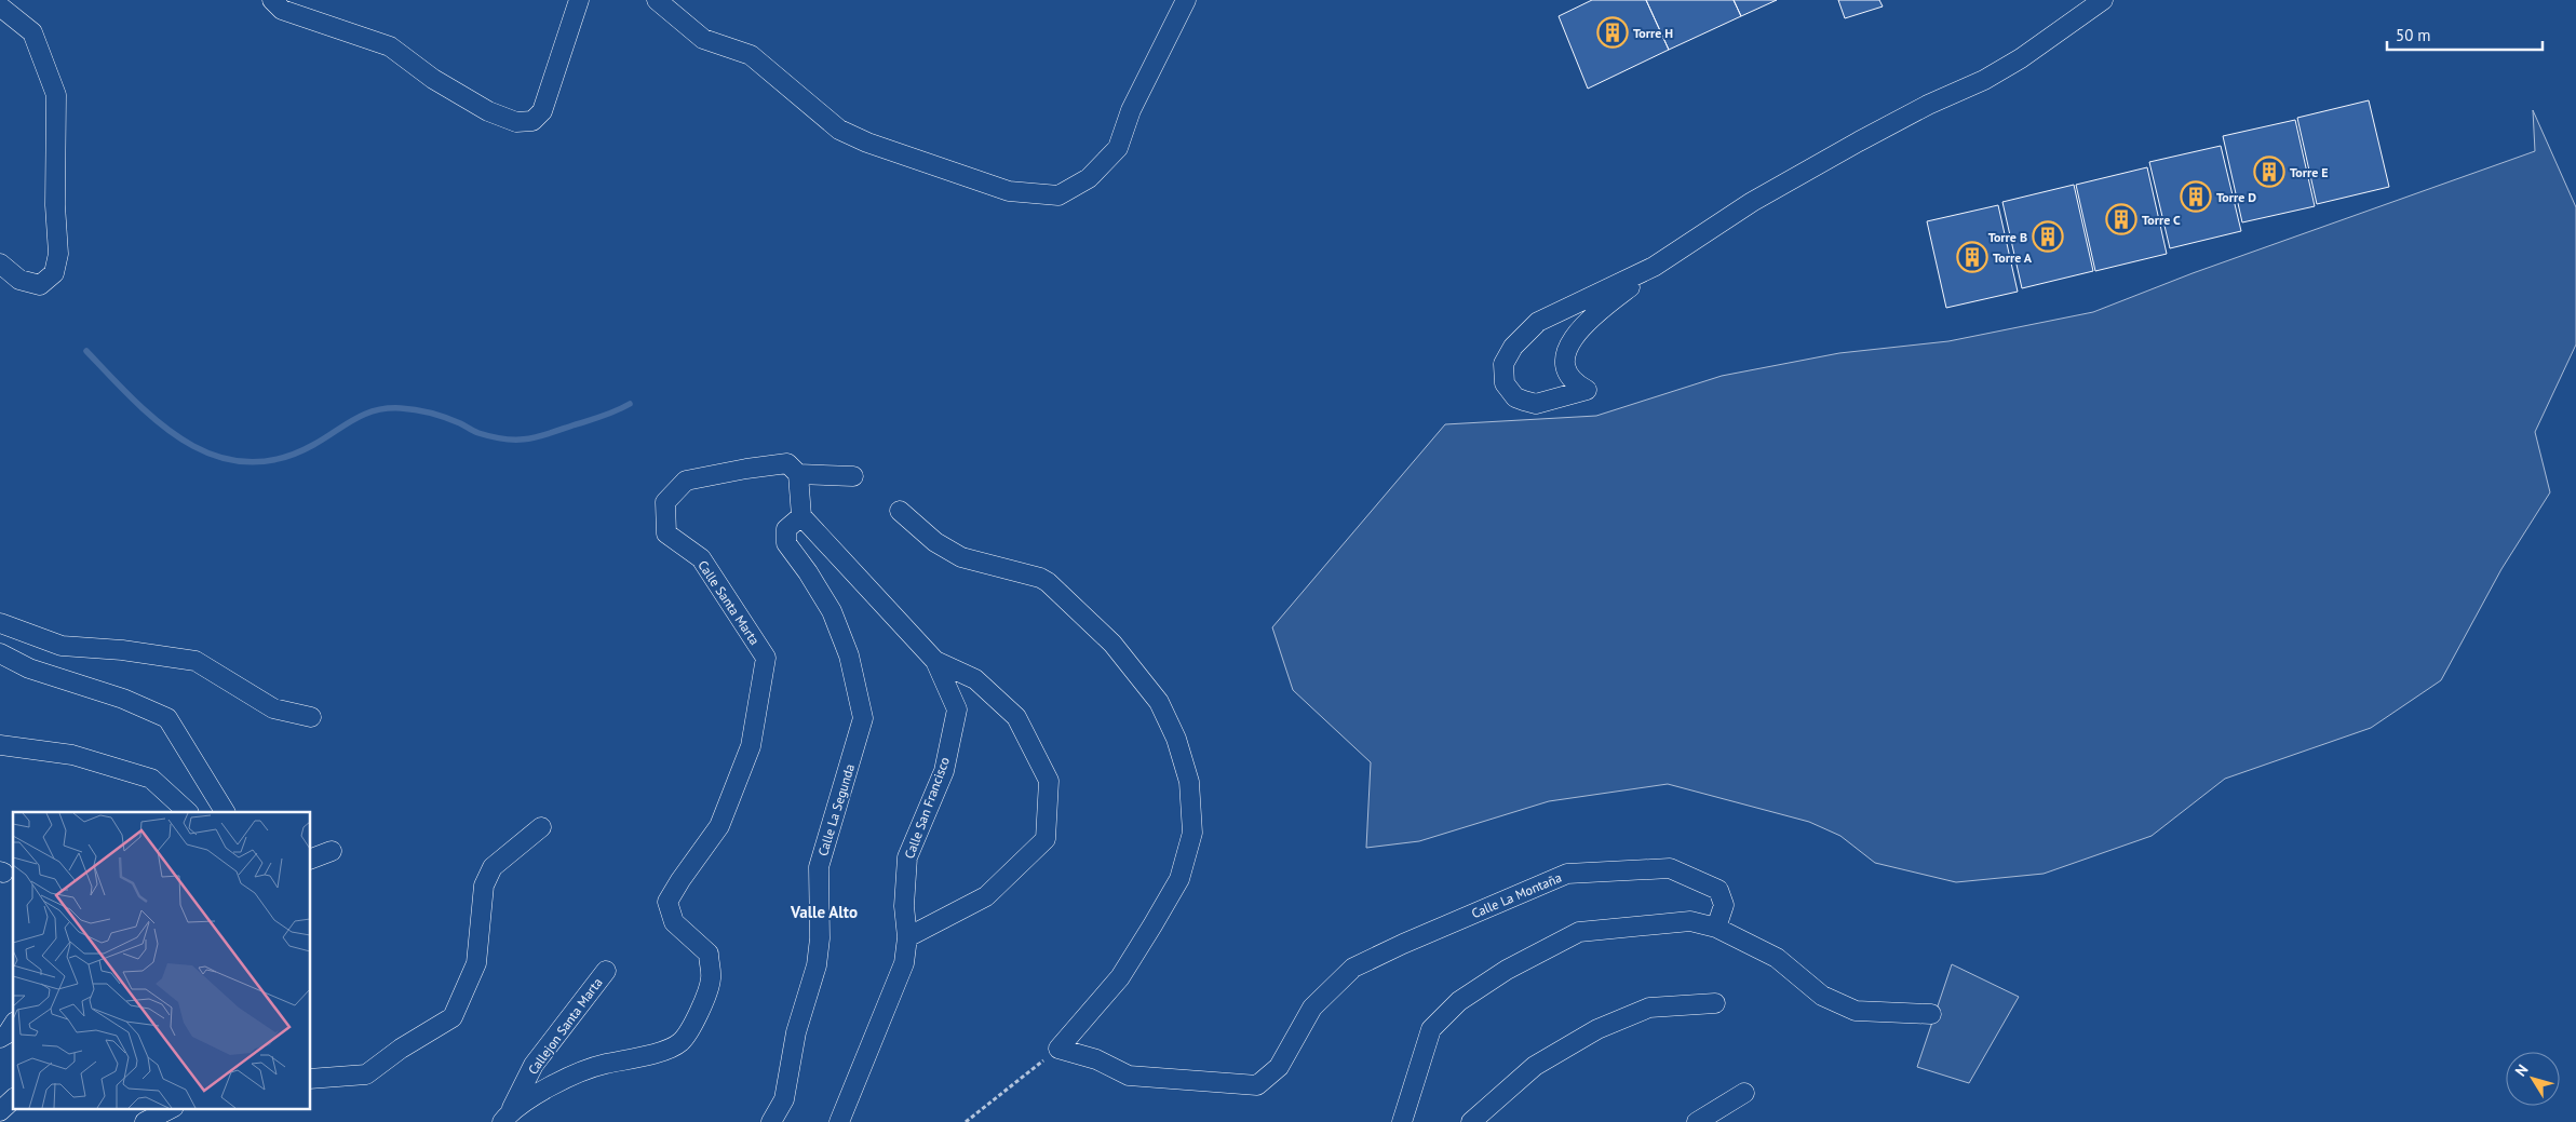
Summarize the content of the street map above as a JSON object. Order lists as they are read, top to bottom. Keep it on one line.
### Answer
{"streets":{"street":["Calle Santa Marta","Calle San Francisco","Calle La Segunda","Calle La Montaña","Callejon Santa Marta"]},"crossings":[["Calle Santa Marta","Callejon Santa Marta"],["Calle San Francisco","Calle La Segunda"]],"districts":["Valle Alto"],"places":{"building":["Torre H","Torre E","Torre D","Torre C","Torre B","Torre A"]},"scale_bar":"50 m","north":"top left"}
